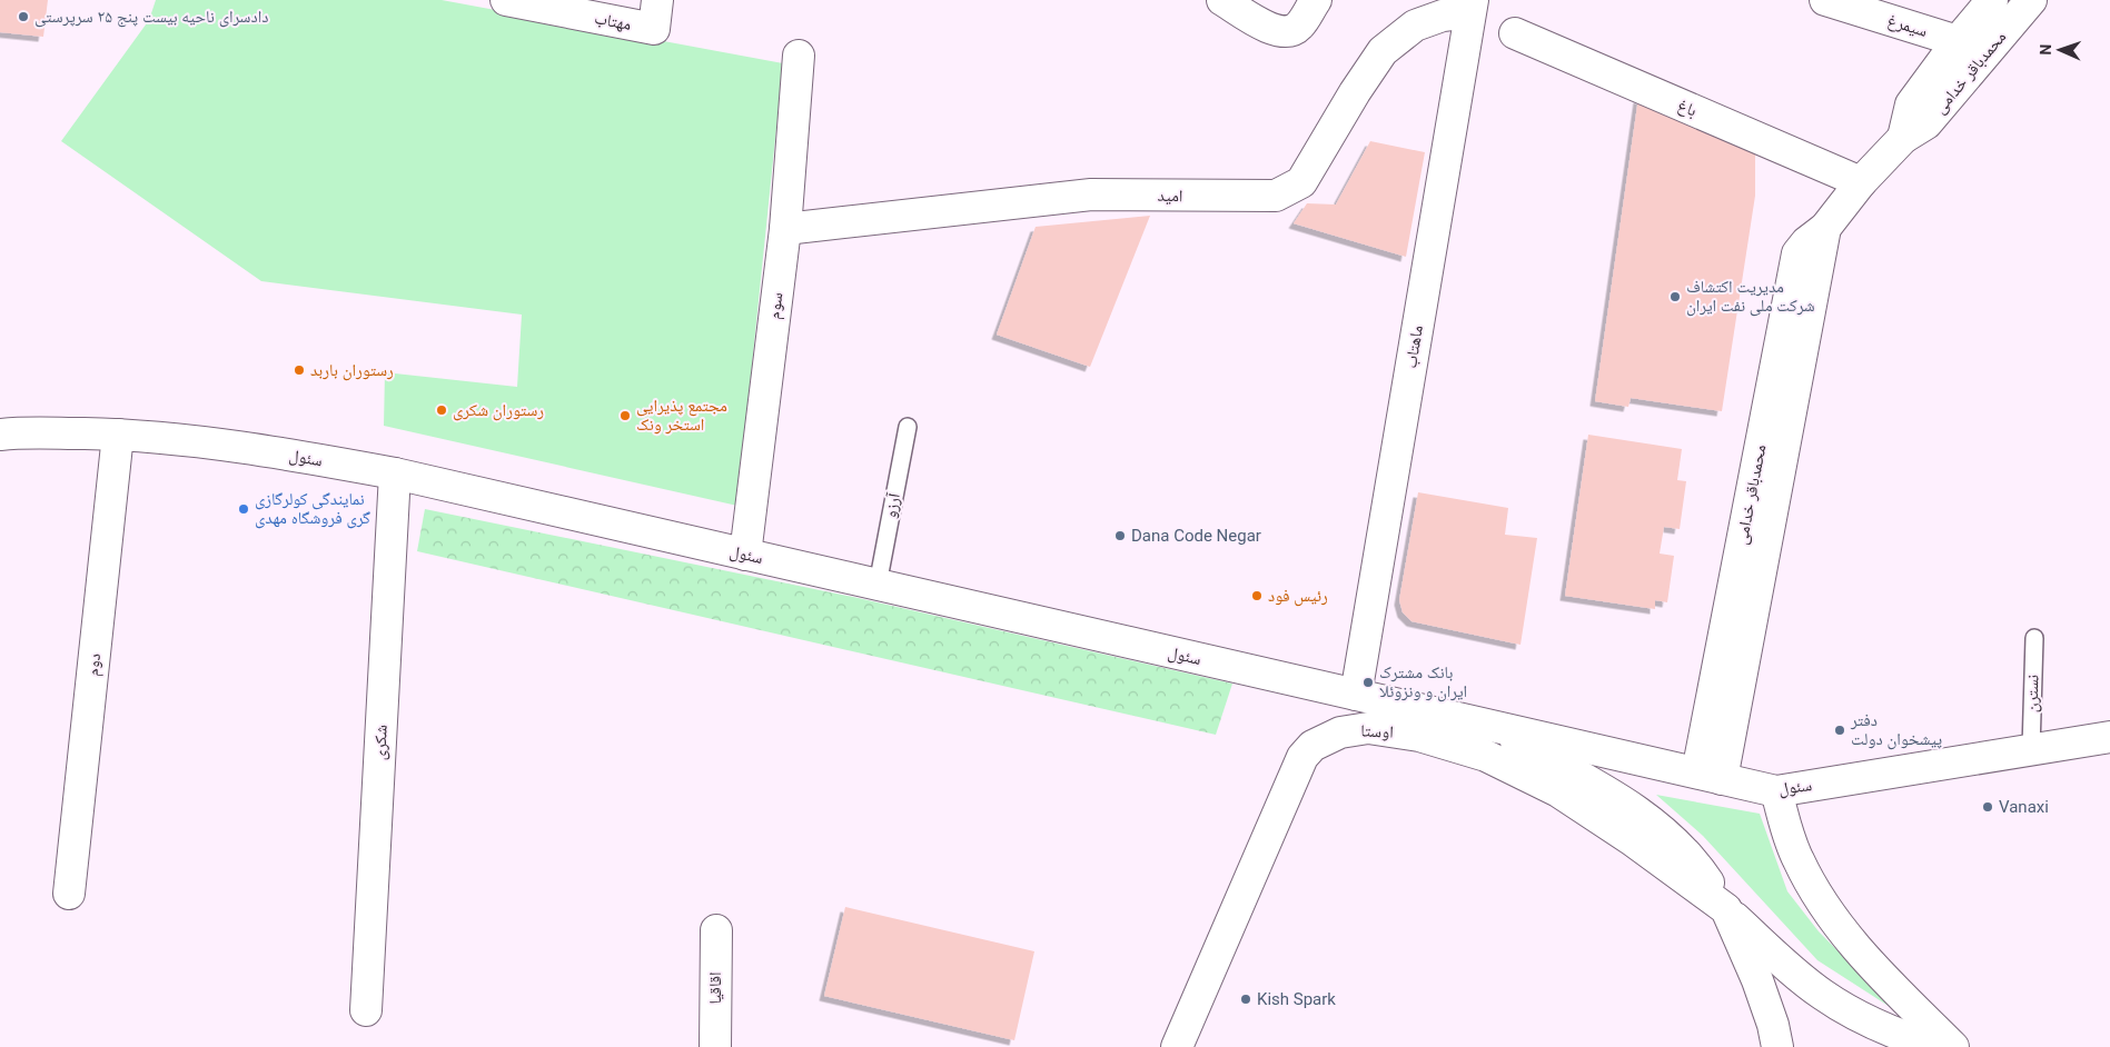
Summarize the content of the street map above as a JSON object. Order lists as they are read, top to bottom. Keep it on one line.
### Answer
{"streets":{"main road":["مهتاب","سیمرغ","محمدباقر خدامی","باغ","امید","سوم","ماهتاب","سئول","دوم","اوستا","شکری","اقاقیا"],"lane":["آرزو","نسترن"]},"crossings":[["سیمرغ","محمدباقر خدامی"],["محمدباقر خدامی","باغ"],["محمدباقر خدامی","سئول"],["امید","سوم"],["امید","ماهتاب"],["سوم","سئول"],["ماهتاب","سئول"],["سئول","آرزو"],["سئول","دوم"],["سئول","نسترن"],["سئول","اوستا"],["سئول","شکری"]],"places":["دادسرای ناحیه بیست پنج ۲۵ سرپرستی","مدیریت اکتشاف شرکت ملی نفت ایران","رستوران باربد","رستوران شکری","مجتمع پذیرایی استخر ونک","نمایندگی کولرگازی گری فروشگاه مهدی","Dana Code Negar","رئیس فود","بانک مشترک ایران و ونزوئلا","دفتر پیشخوان دولت","Vanaxi","Kish Spark"],"north":"left"}
